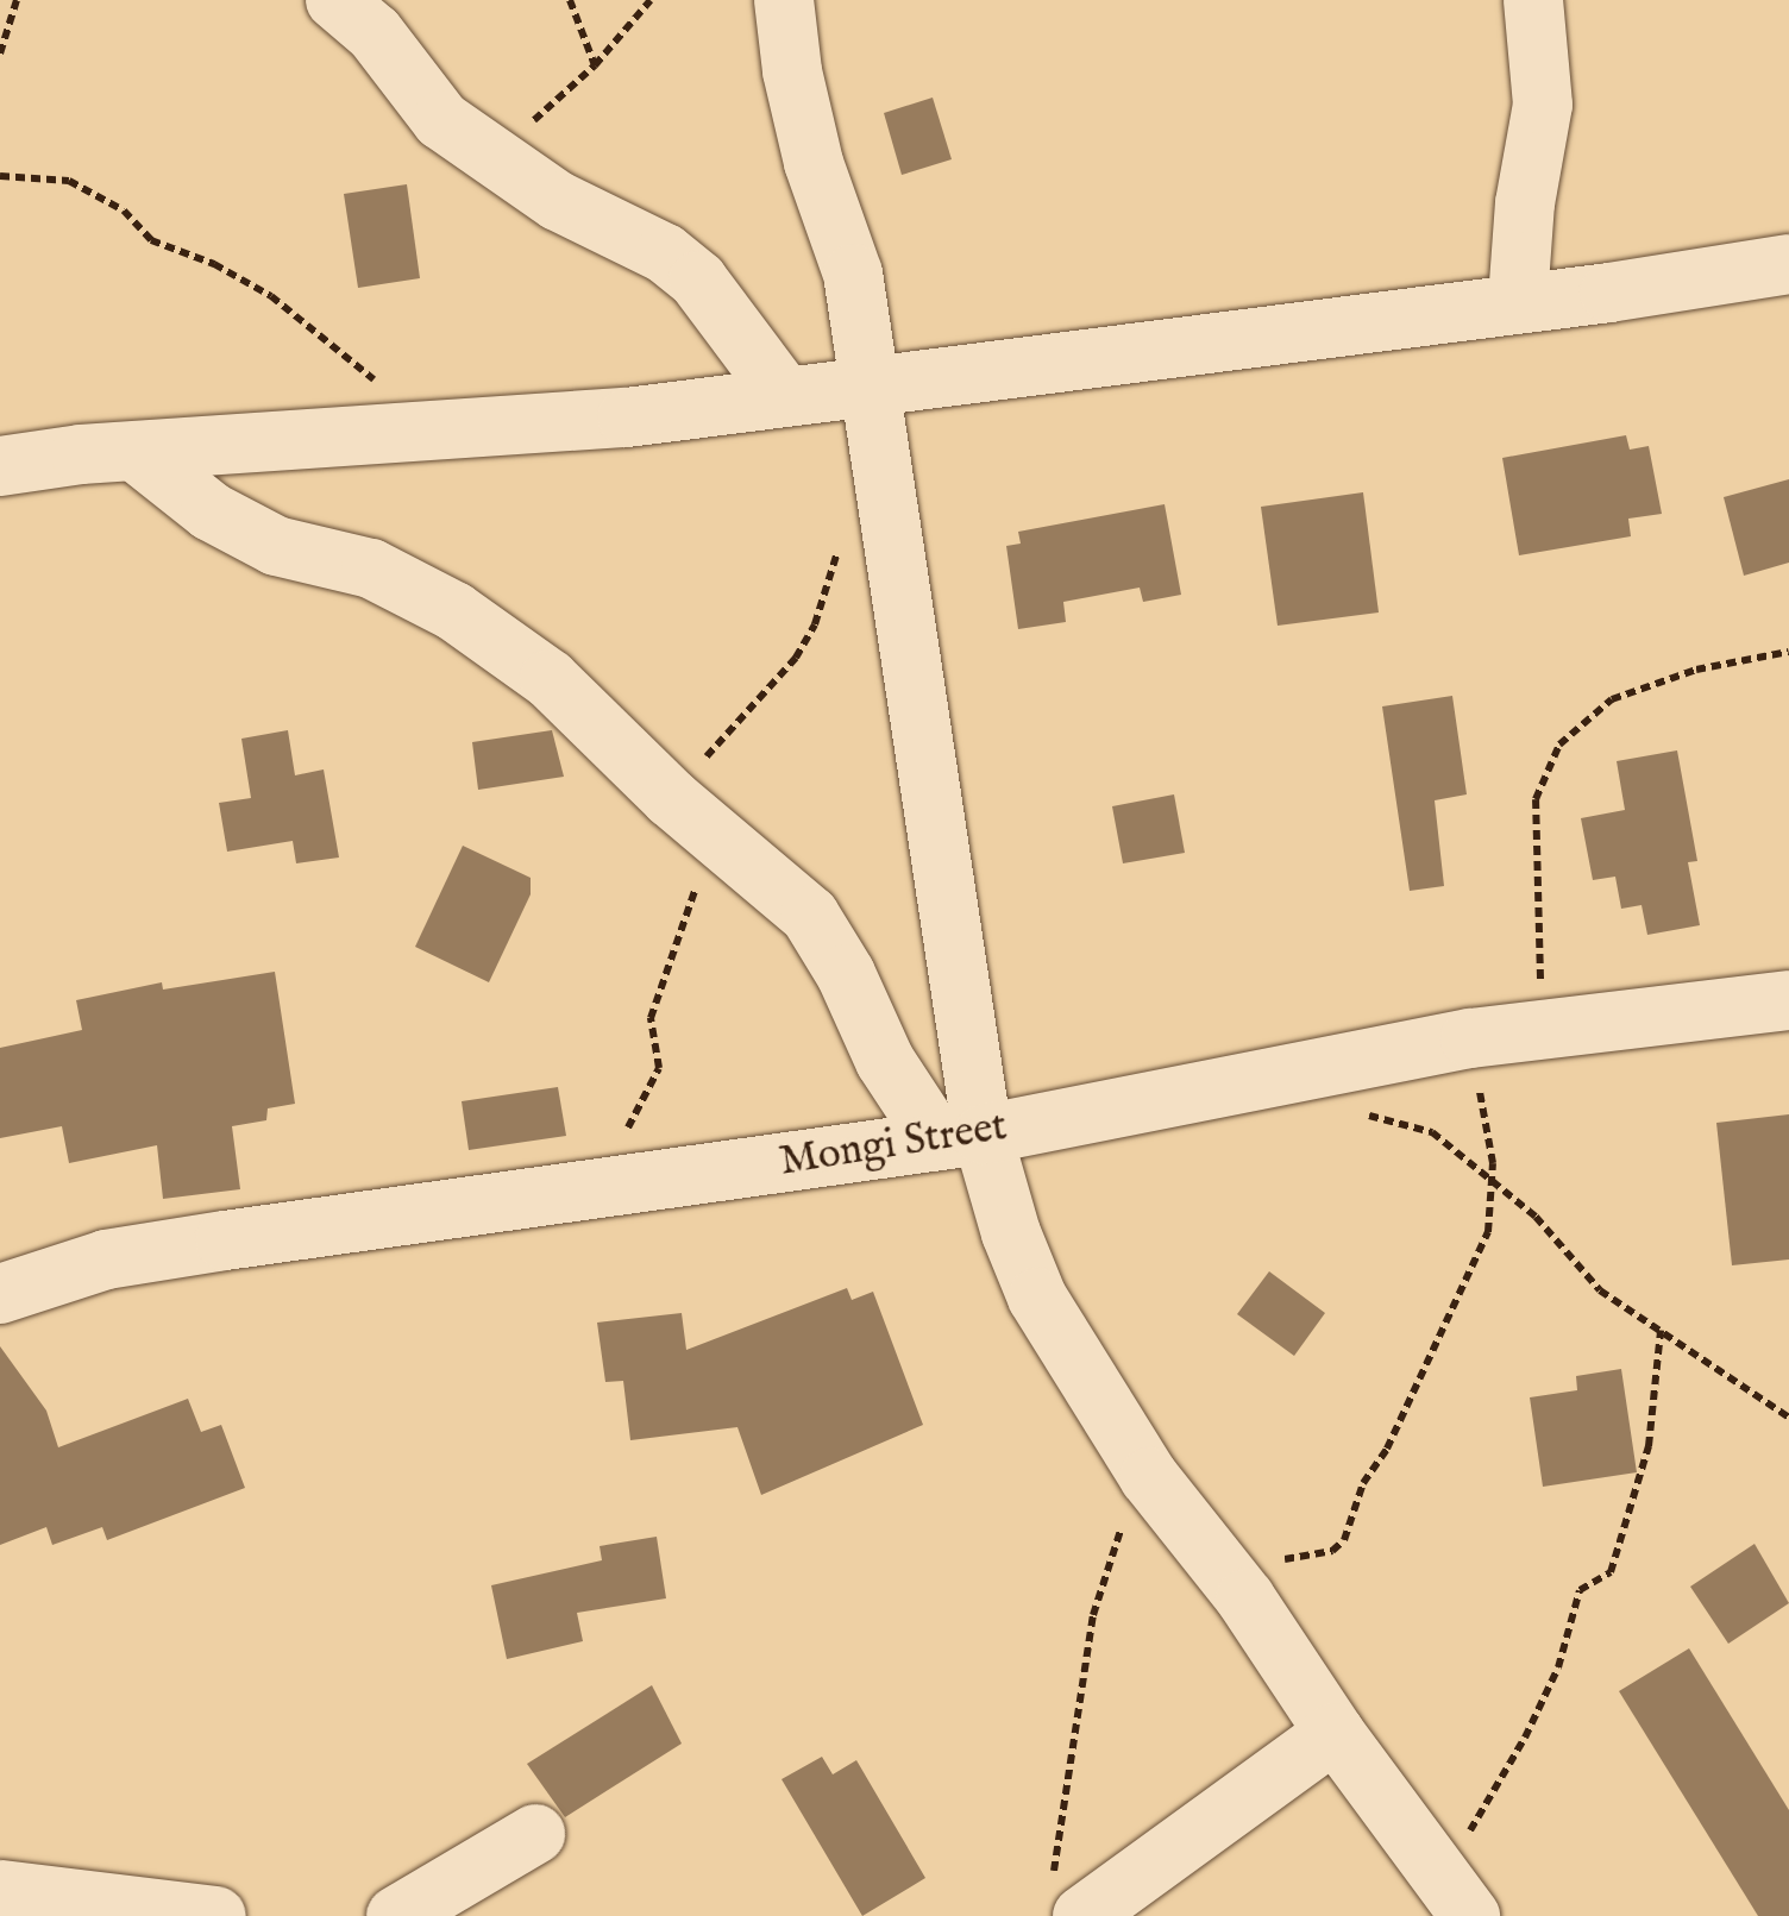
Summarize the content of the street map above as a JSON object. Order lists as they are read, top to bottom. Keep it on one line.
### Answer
{"streets":{"street":["Mongi Street"]}}
